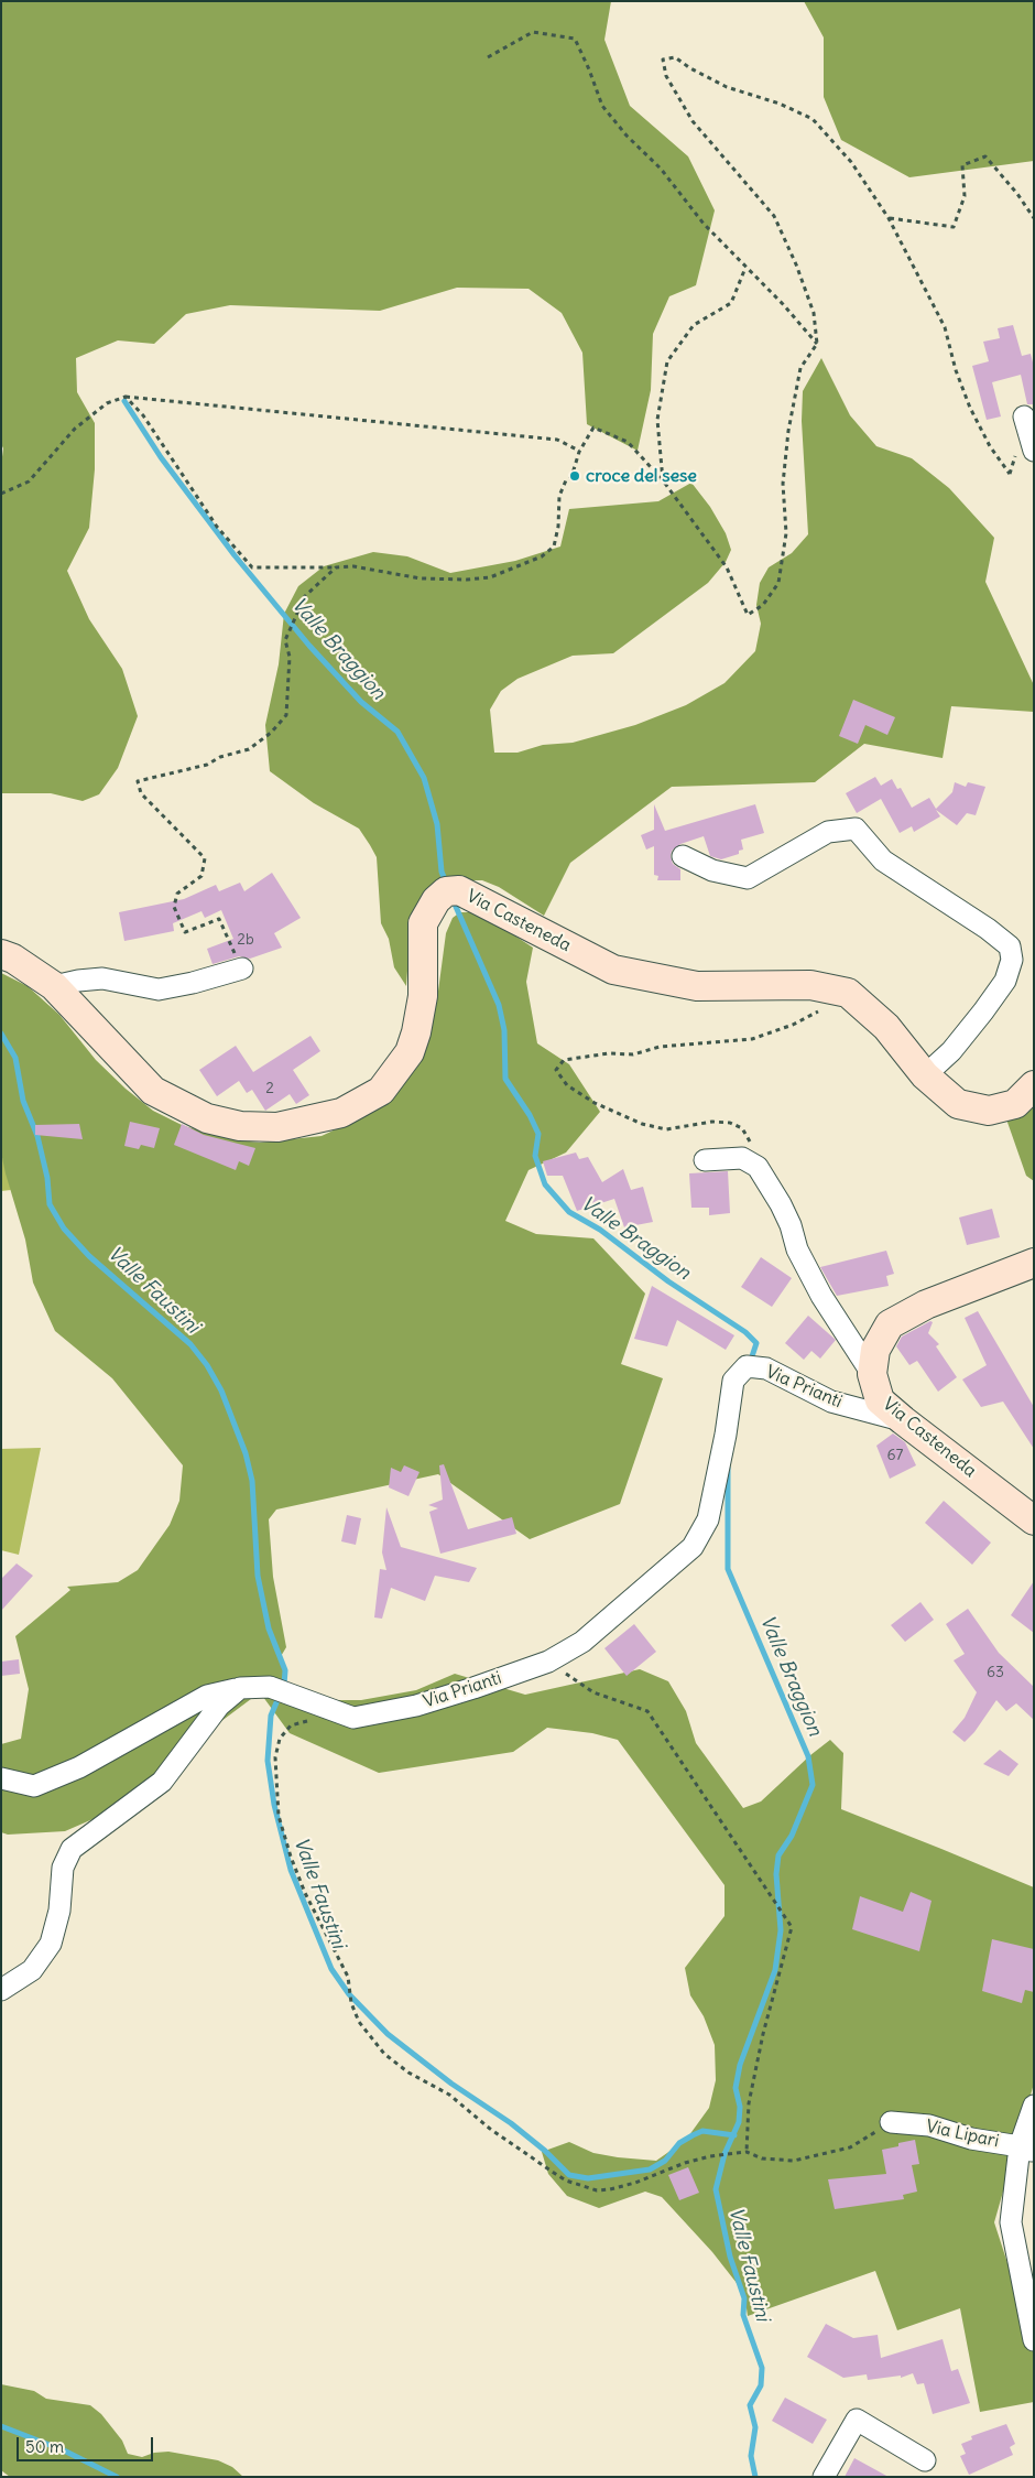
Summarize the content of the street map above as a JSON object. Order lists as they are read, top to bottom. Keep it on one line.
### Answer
{"streets":{"street":["Via Casteneda","Via Prianti","Via Lipari"]},"crossings":[["Via Casteneda","Via Prianti"]],"water":["Valle Braggion","Valle Faustini"],"places":["croce del sese"],"house_numbers":["2b","2","67","63"],"scale_bar":"50 m"}
